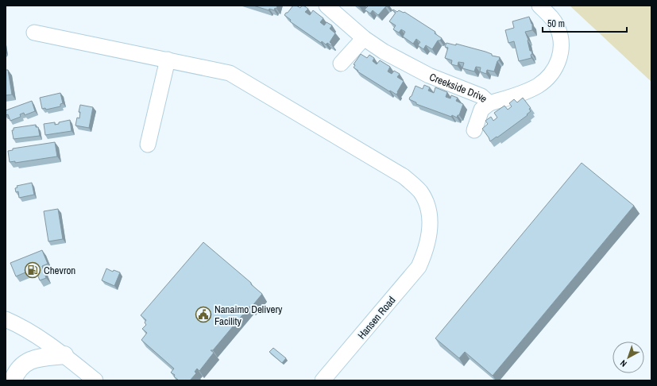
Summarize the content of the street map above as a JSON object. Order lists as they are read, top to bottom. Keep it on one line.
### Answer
{"streets":{"street":["Creekside Drive","Hansen Road"]},"places":{"fuel station":["Chevron"],"public building":["Nanaimo Delivery Facility"]},"scale_bar":"50 m","north":"bottom left"}
